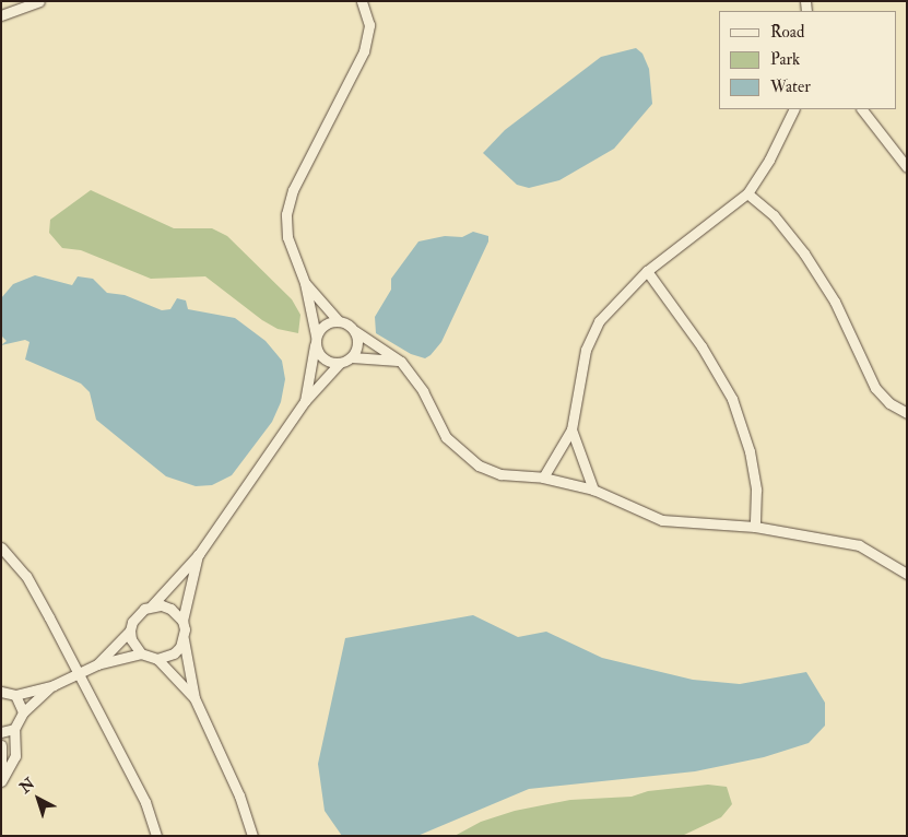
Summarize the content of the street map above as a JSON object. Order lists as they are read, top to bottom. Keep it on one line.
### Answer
{"legend":["Road","Park","Water"],"north":"top left"}
